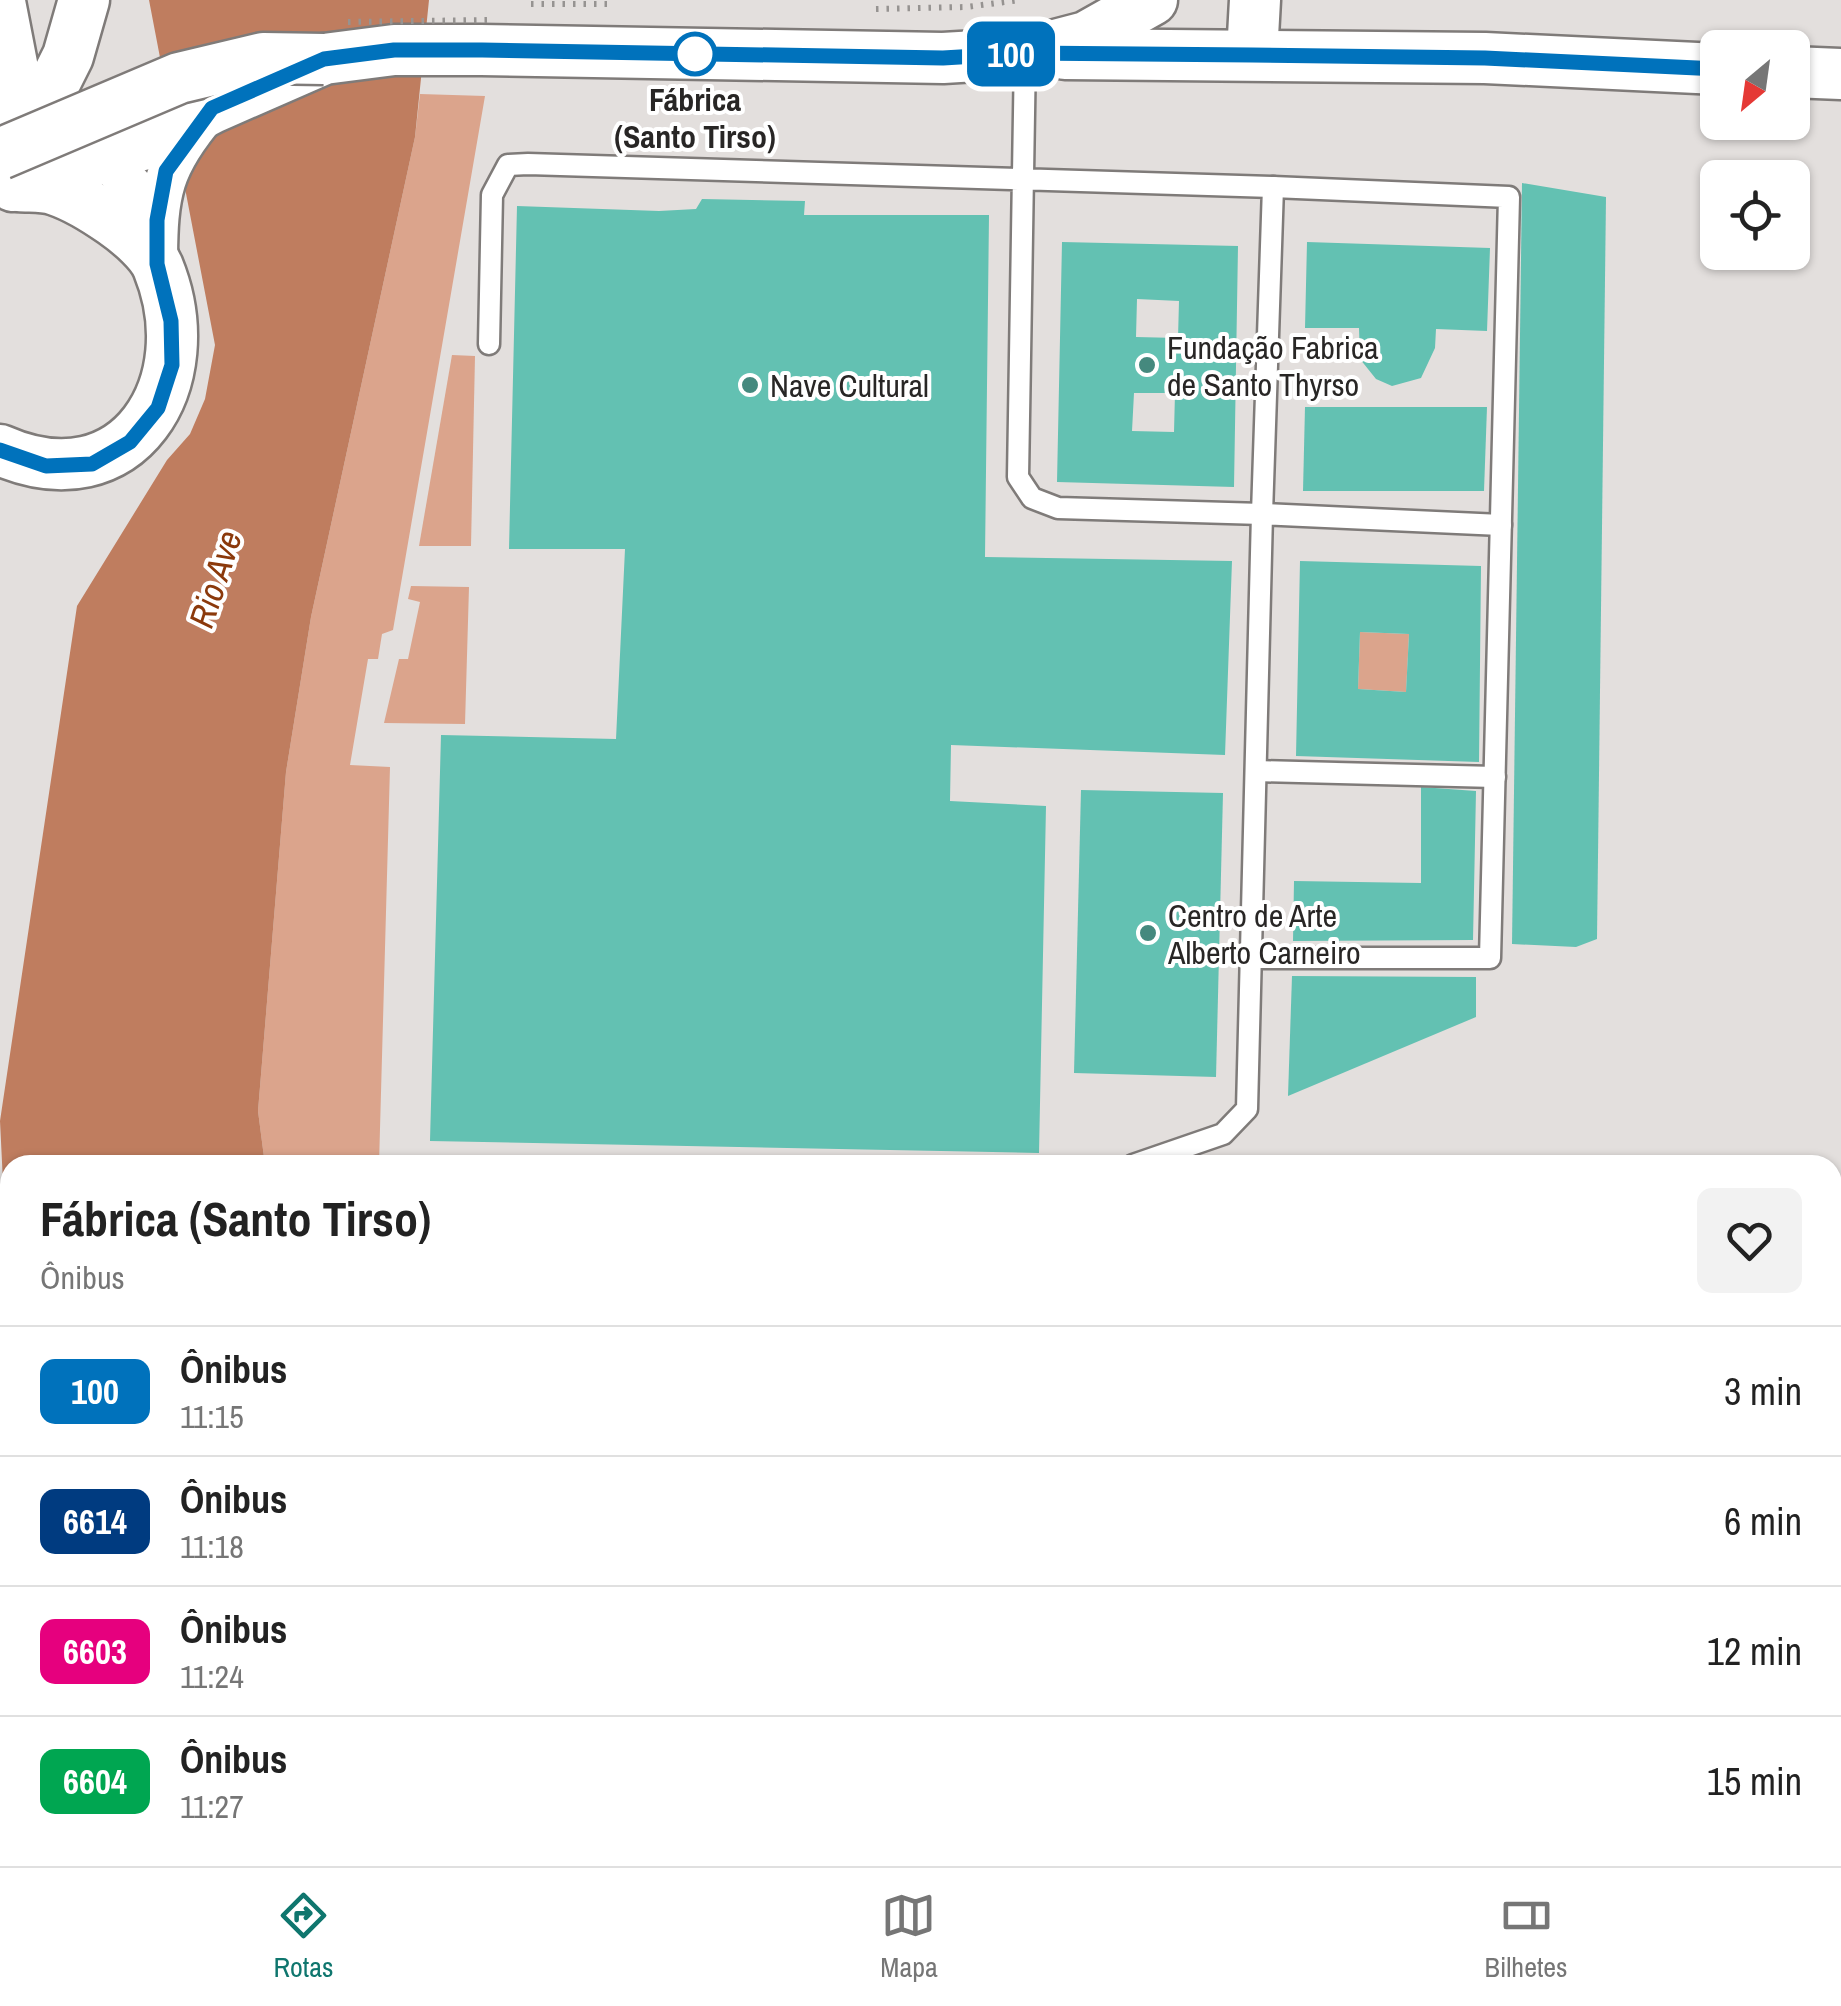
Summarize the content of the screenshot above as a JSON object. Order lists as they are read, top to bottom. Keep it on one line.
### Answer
{"water":["Rio Ave"],"places":["Fábrica (Santo Tirso)","Fundação Fabrica de Santo Thyrso","Nave Cultural","Centro de Arte Alberto Carneiro"],"lines":["bus line 100"],"north":"bottom left","page":{"on_map":"100","heading":["Fábrica (Santo Tirso)","Ônibus"],"list":[{"mark":"100","name":"Ônibus","note":"11:15","value":"3 min"},{"mark":"6614","name":"Ônibus","note":"11:18","value":"6 min"},{"mark":"6603","name":"Ônibus","note":"11:24","value":"12 min"},{"mark":"6604","name":"Ônibus","note":"11:27","value":"15 min"}],"tabs":["Rotas","Mapa","Bilhetes"]}}
